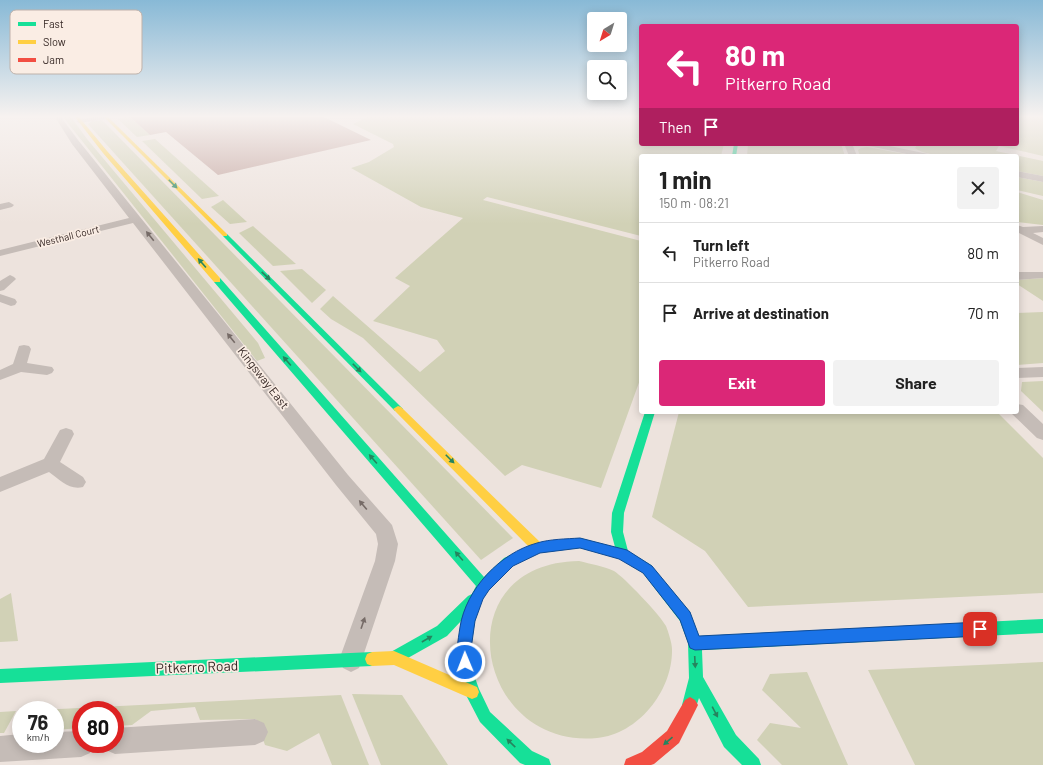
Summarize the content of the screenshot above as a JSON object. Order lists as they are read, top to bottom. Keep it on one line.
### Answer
{"streets":{"main road":["Pitkerro Road"],"street":["Westhall Court","Kingsway East"]},"crossings":[["Westhall Court","Kingsway East"],["Kingsway East","Pitkerro Road"]],"one_way":["Kingsway East"],"legend":["Fast","Slow","Jam"],"north":"bottom left","page":{"turn":["80 m","Pitkerro Road"],"then":"Then","heading":["1 min","150 m · 08:21"],"list":[{"name":"Turn left","note":"Pitkerro Road","value":"80 m"},{"name":"Arrive at destination","value":"70 m"}],"buttons":["Exit","Share"],"speed":"76 km/h","limit":"80"}}
